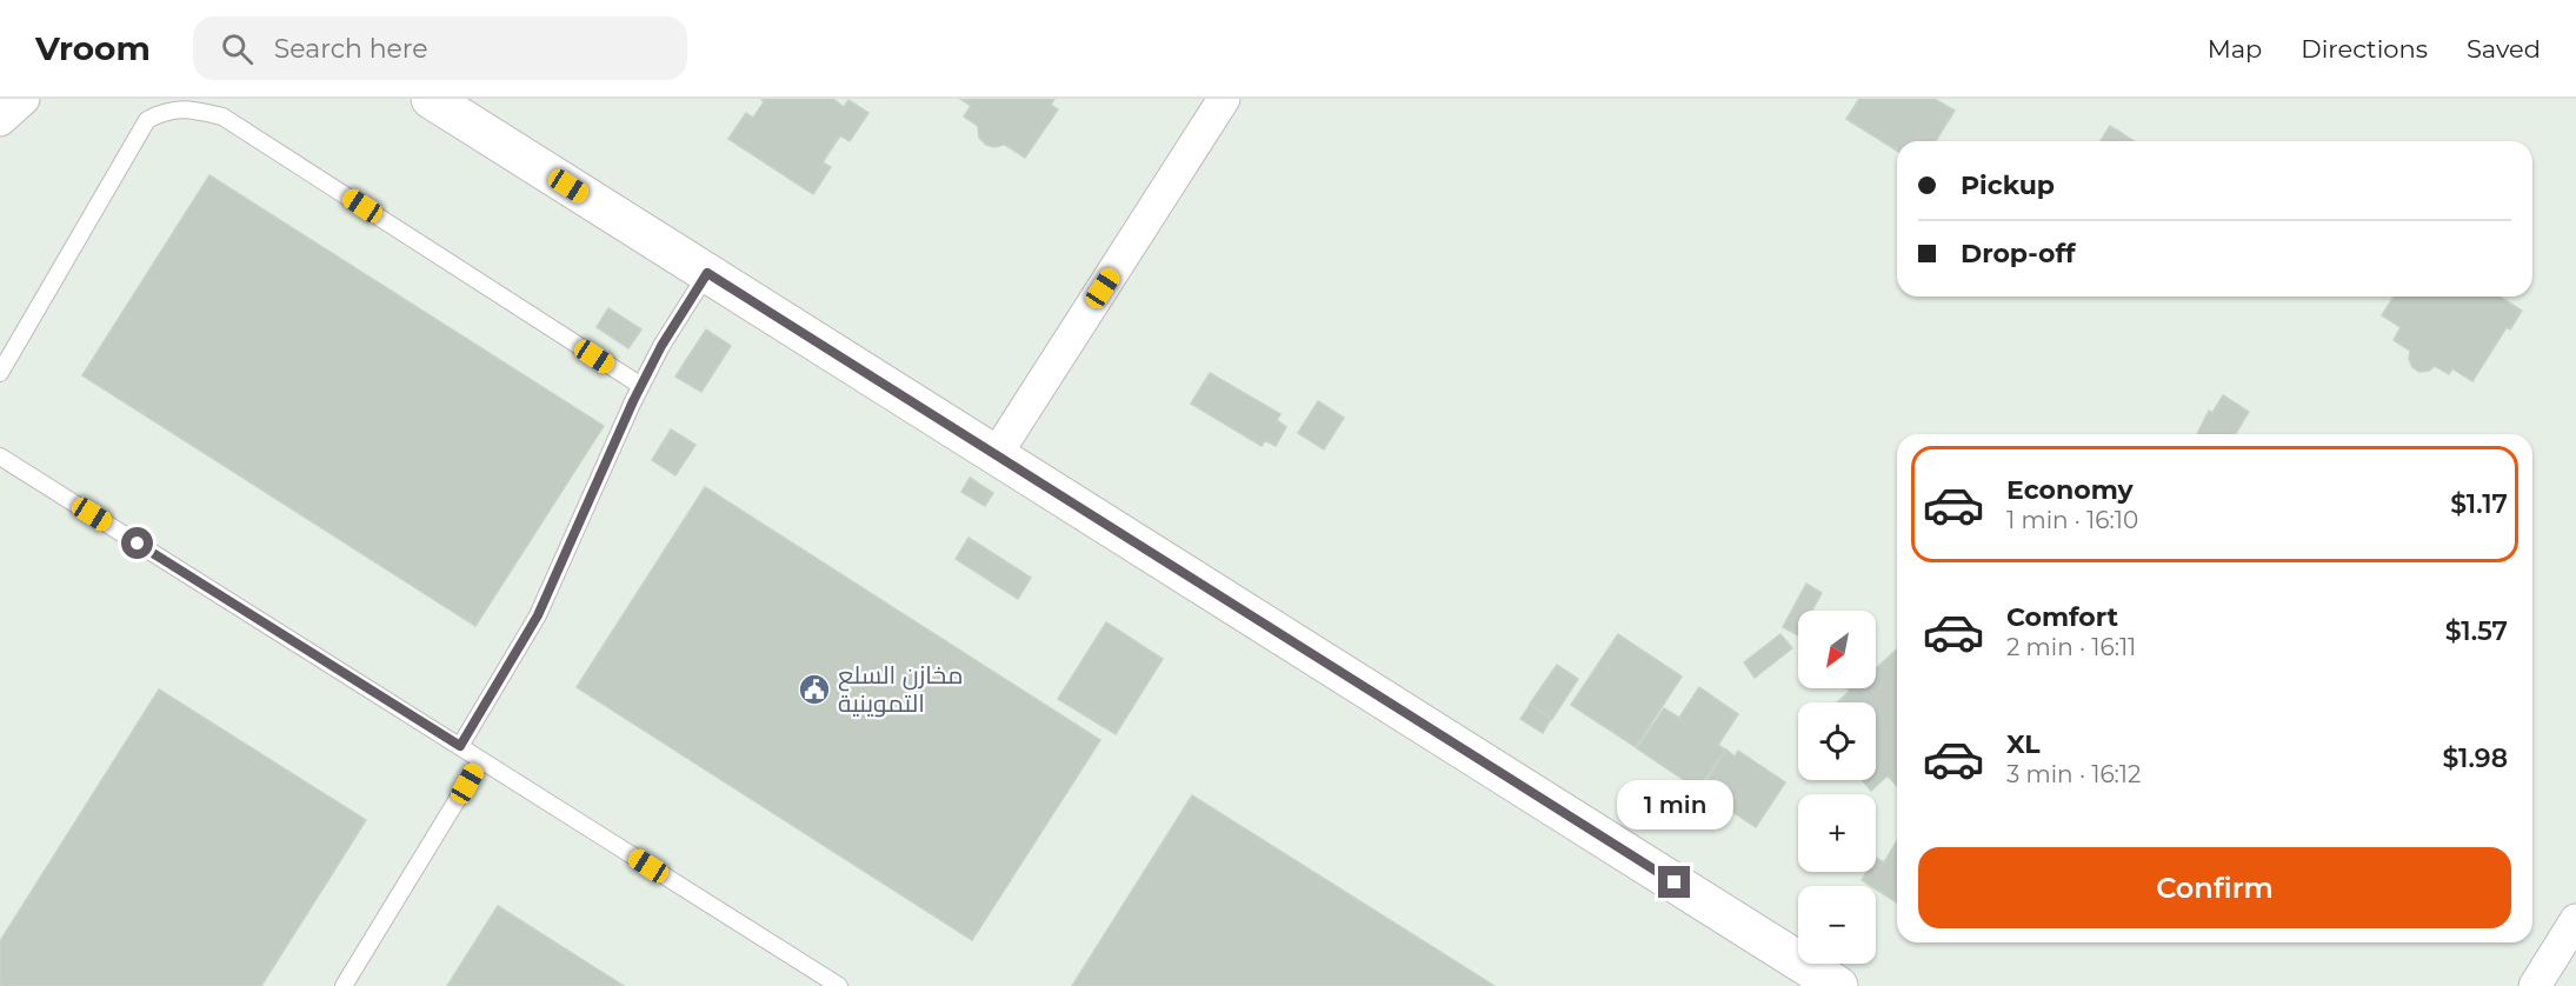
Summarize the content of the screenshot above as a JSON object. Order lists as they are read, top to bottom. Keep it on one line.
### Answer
{"places":{"public building":["مخازن السلع التموينية"]},"north":"bottom left","page":{"header":"Vroom","search":"Search here","nav":["Map","Directions","Saved"],"banner":["Pickup","Drop-off"],"list":[{"name":"Economy","note":"1 min · 16:10","value":"$1.17"},{"name":"Comfort","note":"2 min · 16:11","value":"$1.57"},{"name":"XL","note":"3 min · 16:12","value":"$1.98"}],"map_buttons":["+","−"],"bubble":"1 min","buttons":"Confirm"}}
